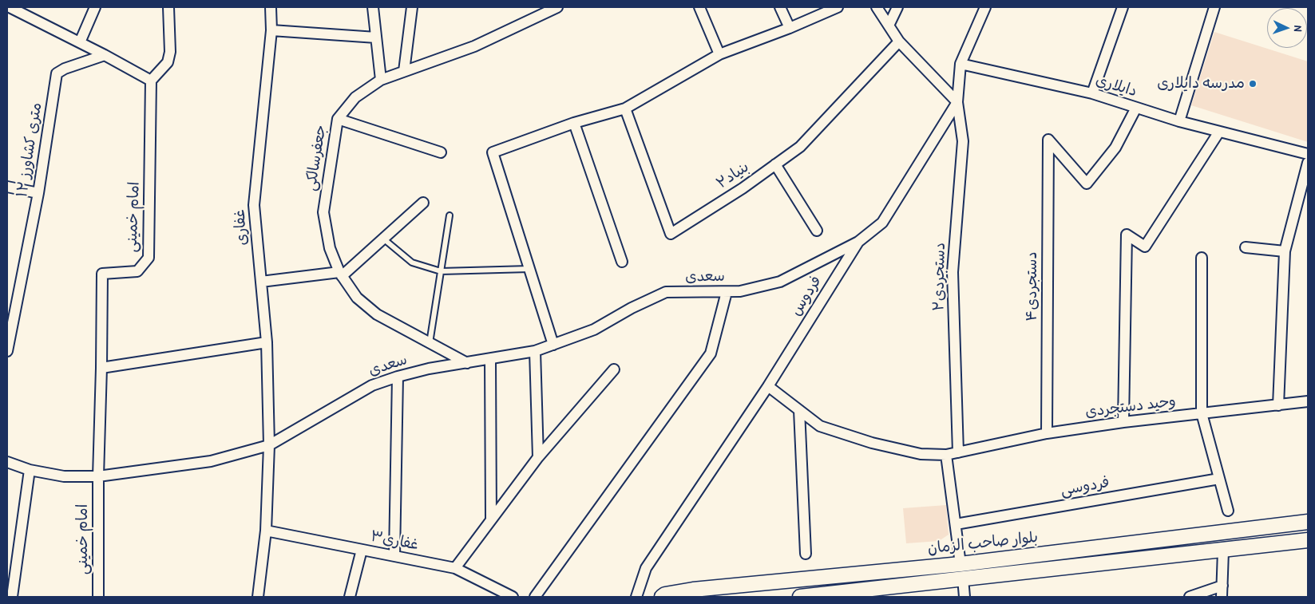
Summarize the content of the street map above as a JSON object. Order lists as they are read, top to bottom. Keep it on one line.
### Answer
{"streets":{"main road":["بلوار صاحب الزمان"],"street":["دایلاری","۱۲ متری کشاورز","جعفرسالکی","بنیاد۲","امام خمینی","غفاری","سعدی","دستجردی۲","دستجردی۴","فردوس","وحید دستجردی","فردوسی","غفاری۳"]},"crossings":[["دایلاری","دستجردی۴"],["دایلاری","فردوس"],["جعفرسالکی","سعدی"],["غفاری","سعدی"],["غفاری","غفاری۳"],["سعدی","فردوس"],["دستجردی۲","فردوس"],["دستجردی۲","وحید دستجردی"],["دستجردی۴","وحید دستجردی"]],"places":["مدرسه دایلاری"],"north":"right"}
